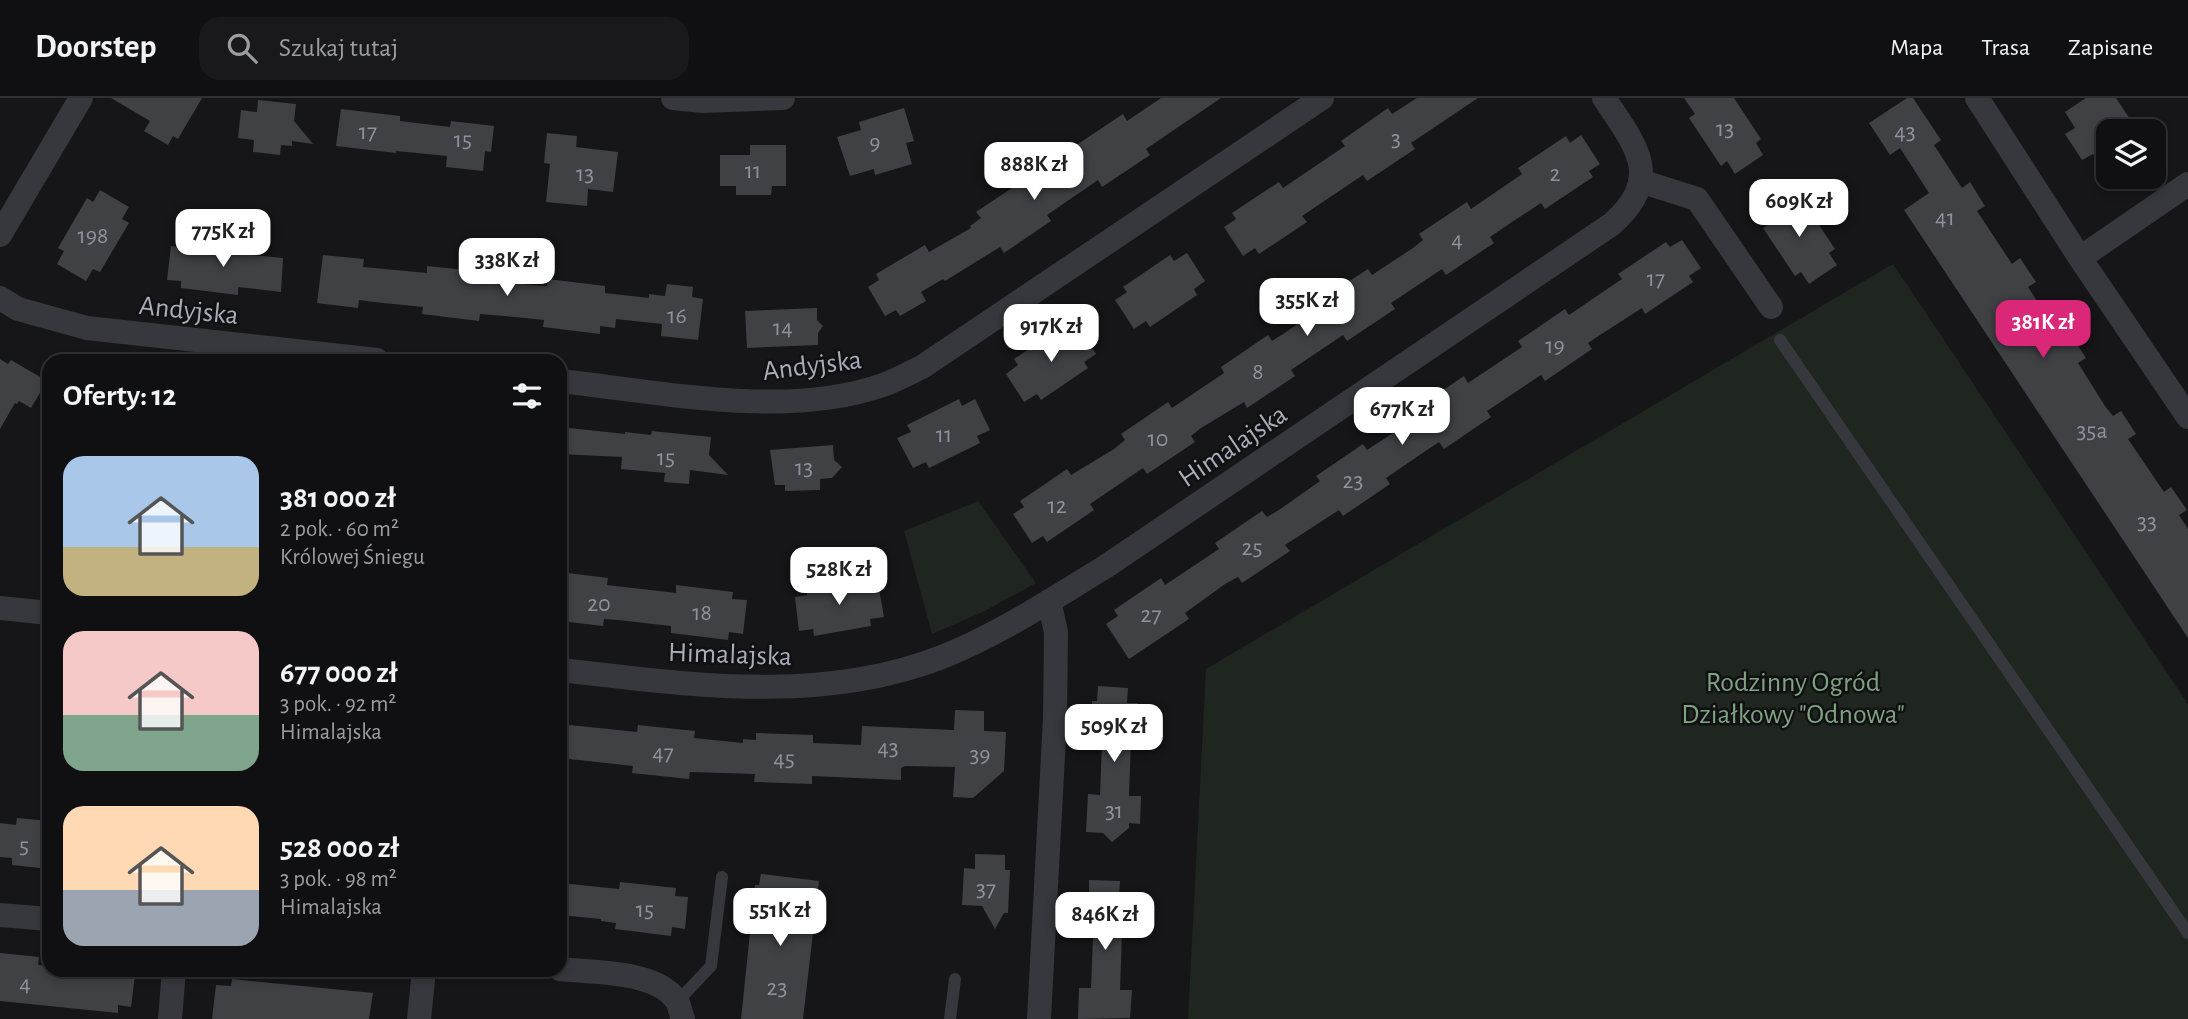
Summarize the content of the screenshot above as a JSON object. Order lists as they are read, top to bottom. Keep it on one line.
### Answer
{"streets":{"street":["Andyjska","Himalajska"]},"parks":["Rodzinny Ogród Działkowy \"Odnowa\""],"house_numbers":["13","17","43","3","15","9","11","13","2","41","198","4","17","16","14","19","8","35a","11","10","15","13","23","12","33","25","20","18","27","43","47","39","45","31","5","37","15","4","23"],"page":{"header":"Doorstep","search":"Szukaj tutaj","nav":["Mapa","Trasa","Zapisane"],"price":["888K zł","609K zł","775K zł","338K zł","355K zł","381K zł","917K zł","677K zł","528K zł","509K zł","551K zł","846K zł"],"heading":"Oferty: 12","list":[{"name":"381 000 zł","note":"2 pok. · 60 m² · Królowej Śniegu"},{"name":"677 000 zł","note":"3 pok. · 92 m² · Himalajska"},{"name":"528 000 zł","note":"3 pok. · 98 m² · Himalajska"}]}}
